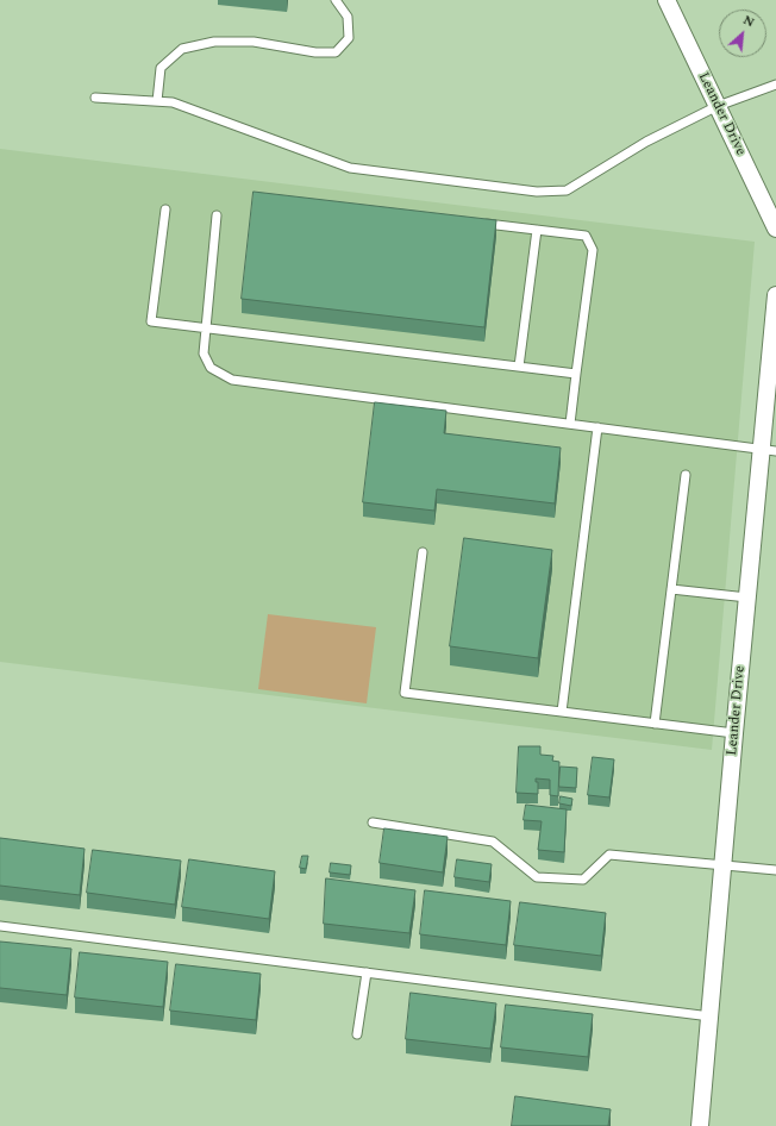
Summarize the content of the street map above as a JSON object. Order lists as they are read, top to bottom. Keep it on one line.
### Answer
{"streets":{"street":["Leander Drive"]},"north":"top right"}
